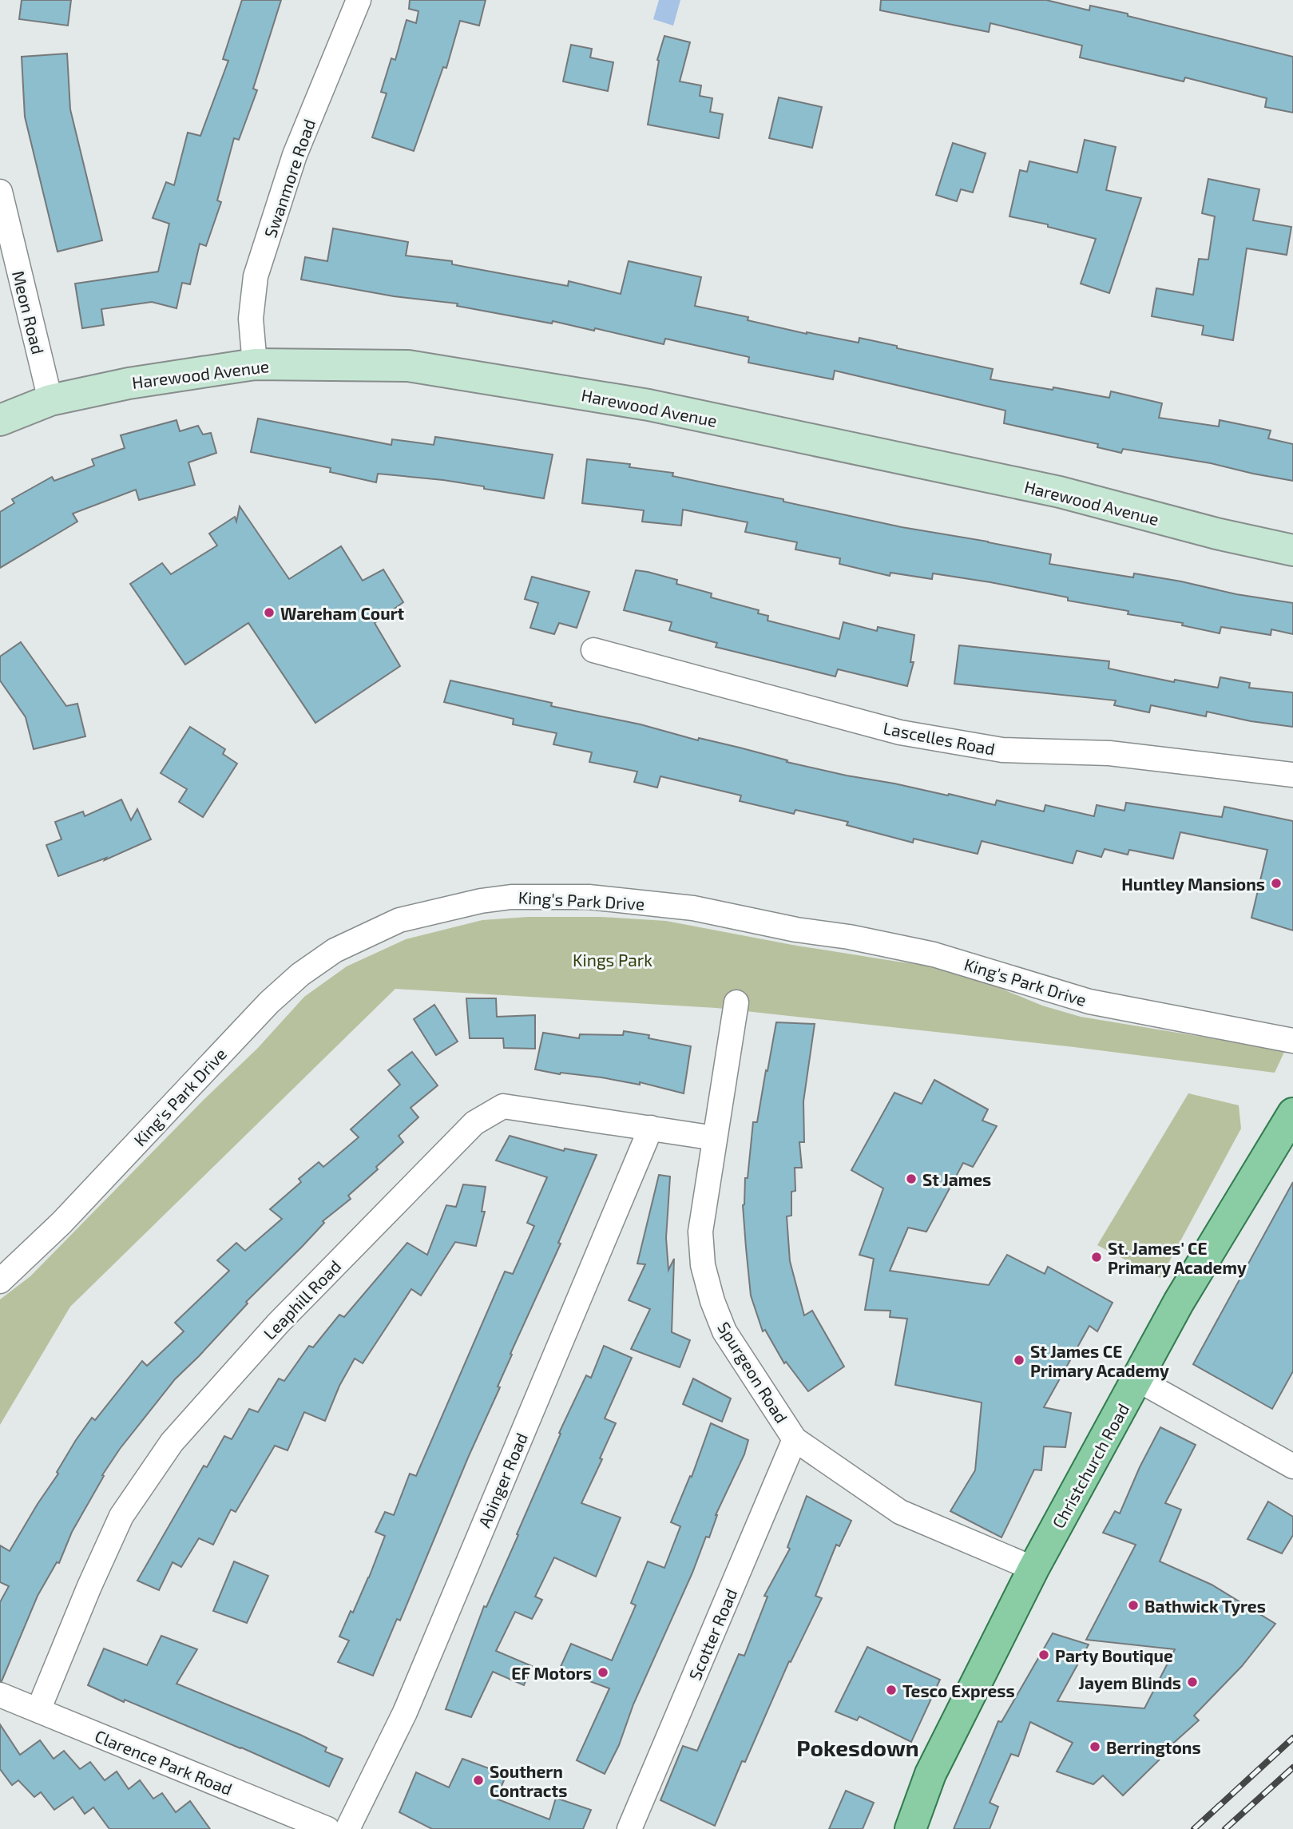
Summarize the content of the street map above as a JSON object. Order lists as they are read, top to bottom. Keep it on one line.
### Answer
{"streets":{"main road":["Christchurch Road"],"street":["Swanmore Road","Meon Road","Harewood Avenue","Lascelles Road","King's Park Drive","Leaphill Road","Spurgeon Road","Abinger Road","Scotter Road","Clarence Park Road"]},"crossings":[["Swanmore Road","Harewood Avenue"],["Meon Road","Harewood Avenue"],["Leaphill Road","Spurgeon Road"],["Leaphill Road","Abinger Road"],["Leaphill Road","Clarence Park Road"],["Spurgeon Road","Christchurch Road"],["Spurgeon Road","Scotter Road"]],"districts":["Pokesdown"],"parks":["Kings Park"],"places":["Wareham Court","Huntley Mansions","St James","St. James' CE Primary Academy","St James CE Primary Academy","Bathwick Tyres","Party Boutique","EF Motors","Jayem Blinds","Tesco Express","Berringtons","Southern Contracts"]}
